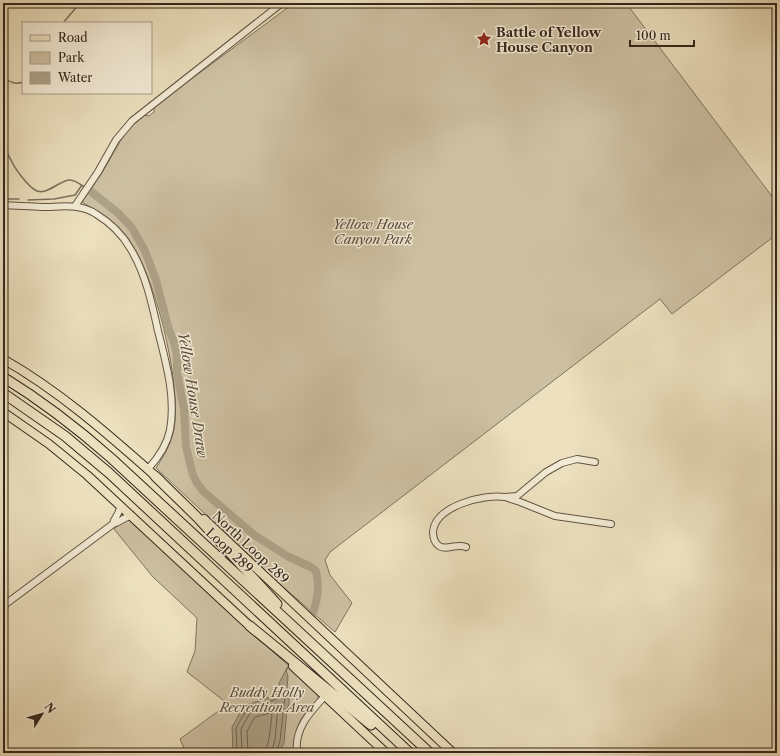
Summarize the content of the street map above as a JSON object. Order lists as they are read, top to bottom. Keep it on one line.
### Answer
{"streets":{"highway":["Loop 289"],"main road":["North Loop 289"]},"water":["Yellow House Draw"],"parks":["Yellow House Canyon Park","Buddy Holly Recreation Area"],"places":{"place":["Battle of Yellow House Canyon"]},"legend":["Road","Park","Water"],"scale_bar":"100 m","north":"top right"}
